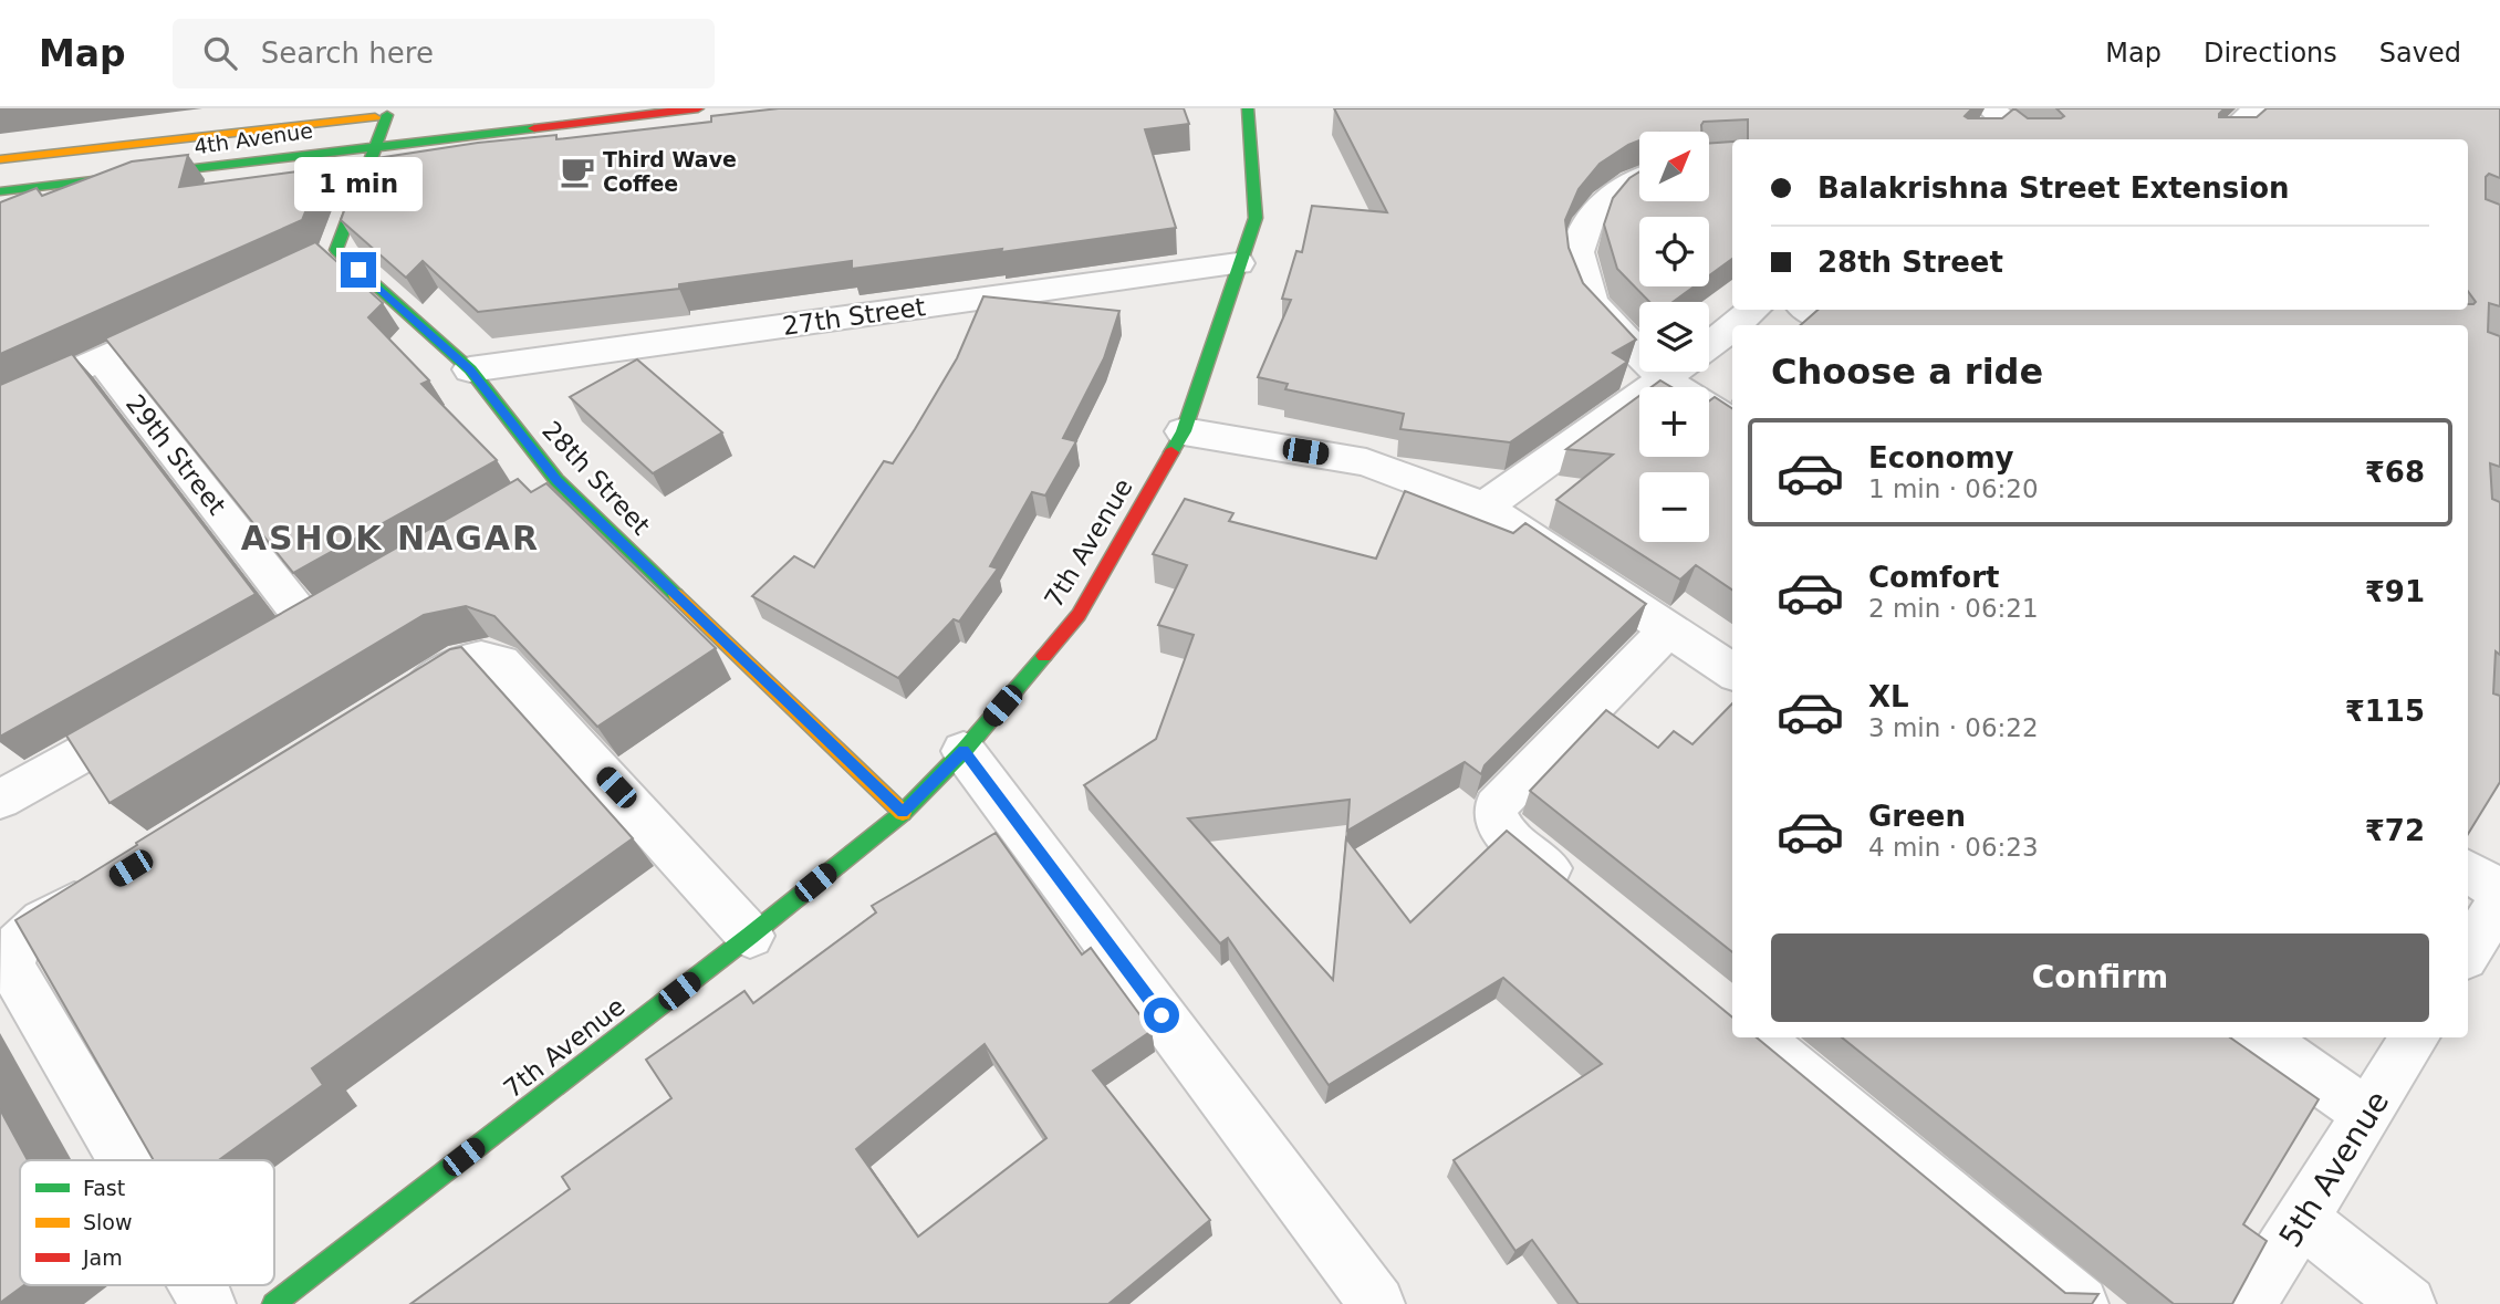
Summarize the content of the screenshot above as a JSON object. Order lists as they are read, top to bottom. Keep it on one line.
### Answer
{"streets":{"main road":["4th Avenue","28th Street","7th Avenue"],"street":["27th Street","29th Street","5th Avenue"]},"crossings":[["4th Avenue","28th Street"],["27th Street","28th Street"],["27th Street","7th Avenue"],["28th Street","7th Avenue"]],"districts":["ASHOK NAGAR"],"places":{"cafe":["Third Wave Coffee"]},"legend":["Fast","Slow","Jam"],"north":"top right","page":{"header":"Map","search":"Search here","nav":["Map","Directions","Saved"],"map_buttons":["+","−"],"banner":["Balakrishna Street Extension","28th Street"],"bubble":"1 min","heading":"Choose a ride","list":[{"name":"Economy","note":"1 min · 06:20","value":"₹68"},{"name":"Comfort","note":"2 min · 06:21","value":"₹91"},{"name":"XL","note":"3 min · 06:22","value":"₹115"},{"name":"Green","note":"4 min · 06:23","value":"₹72"}],"buttons":"Confirm"}}
